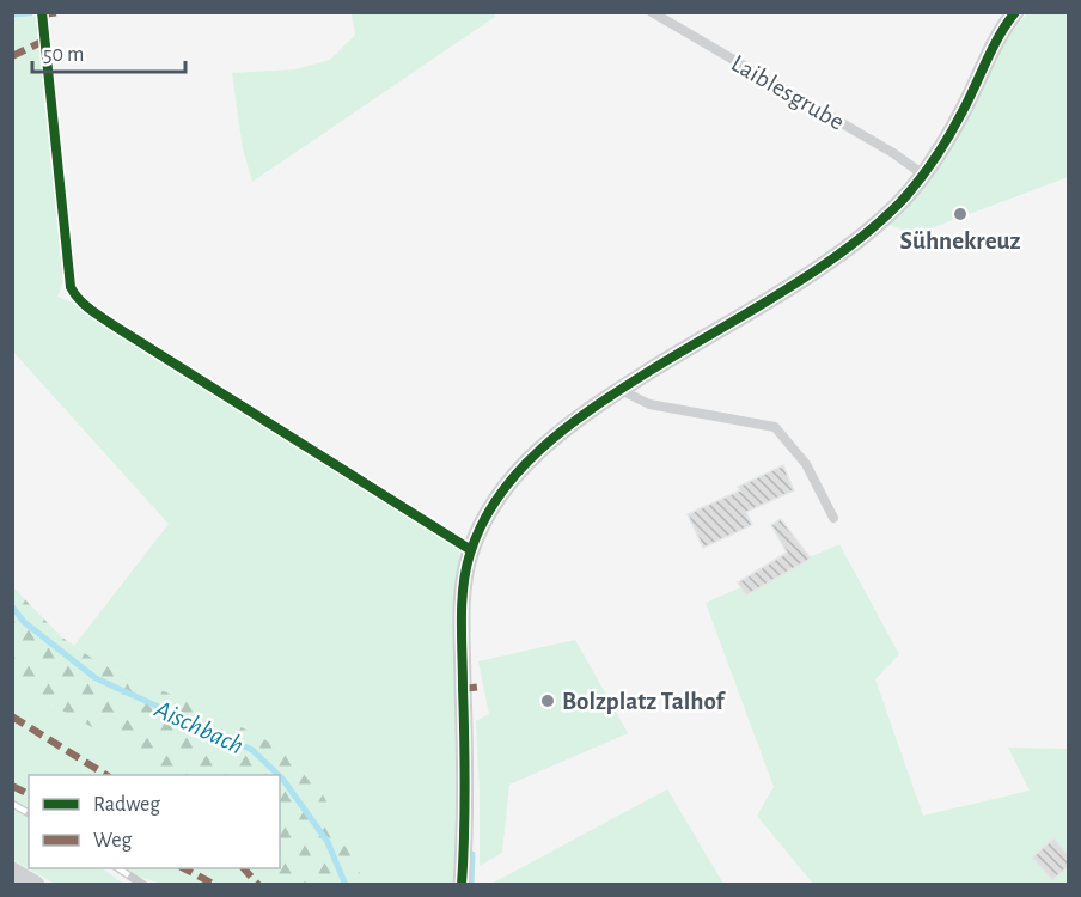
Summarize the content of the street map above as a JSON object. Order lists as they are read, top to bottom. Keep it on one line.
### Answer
{"streets":{"lane":["Laiblesgrube"]},"water":["Aischbach"],"places":["Sühnekreuz","Bolzplatz Talhof"],"legend":["Radweg","Weg"],"scale_bar":"50 m"}
